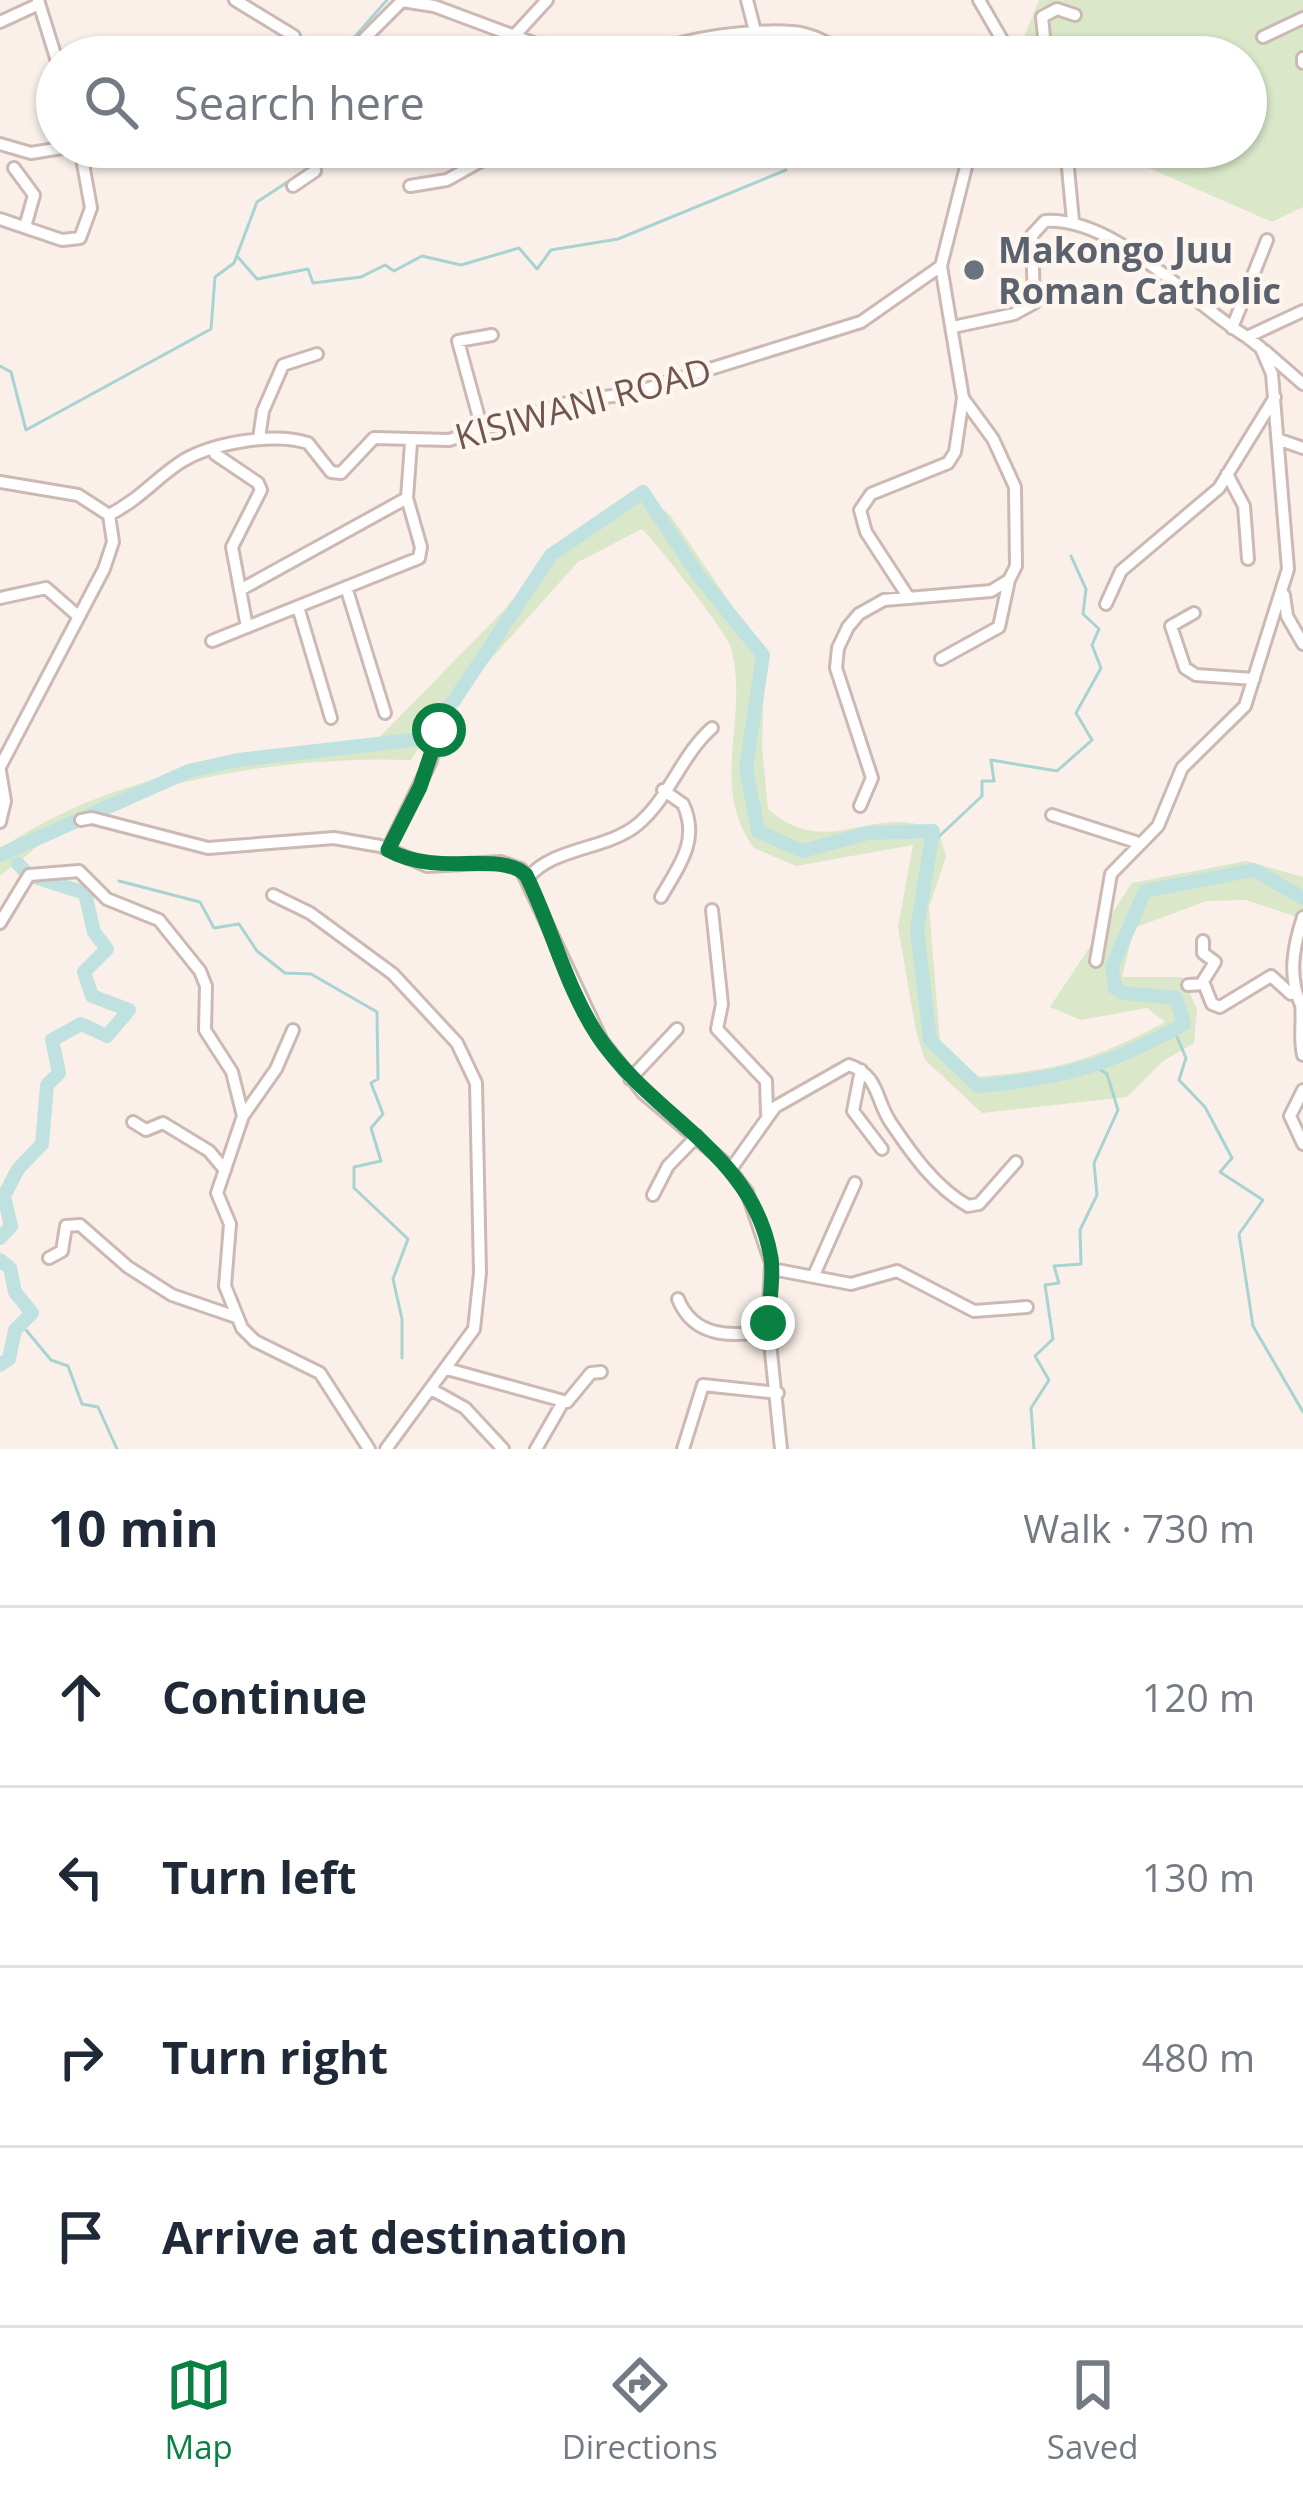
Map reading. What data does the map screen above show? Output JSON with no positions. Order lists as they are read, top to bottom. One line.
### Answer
{"streets":{"street":["KISIWANI ROAD"]},"places":["Makongo Juu Roman Catholic"],"page":{"search":"Search here","heading":["10 min","Walk · 730 m"],"list":[["Continue","120 m"],["Turn left","130 m"],["Turn right","480 m"],"Arrive at destination"],"nav":["Map","Directions","Saved"]}}
